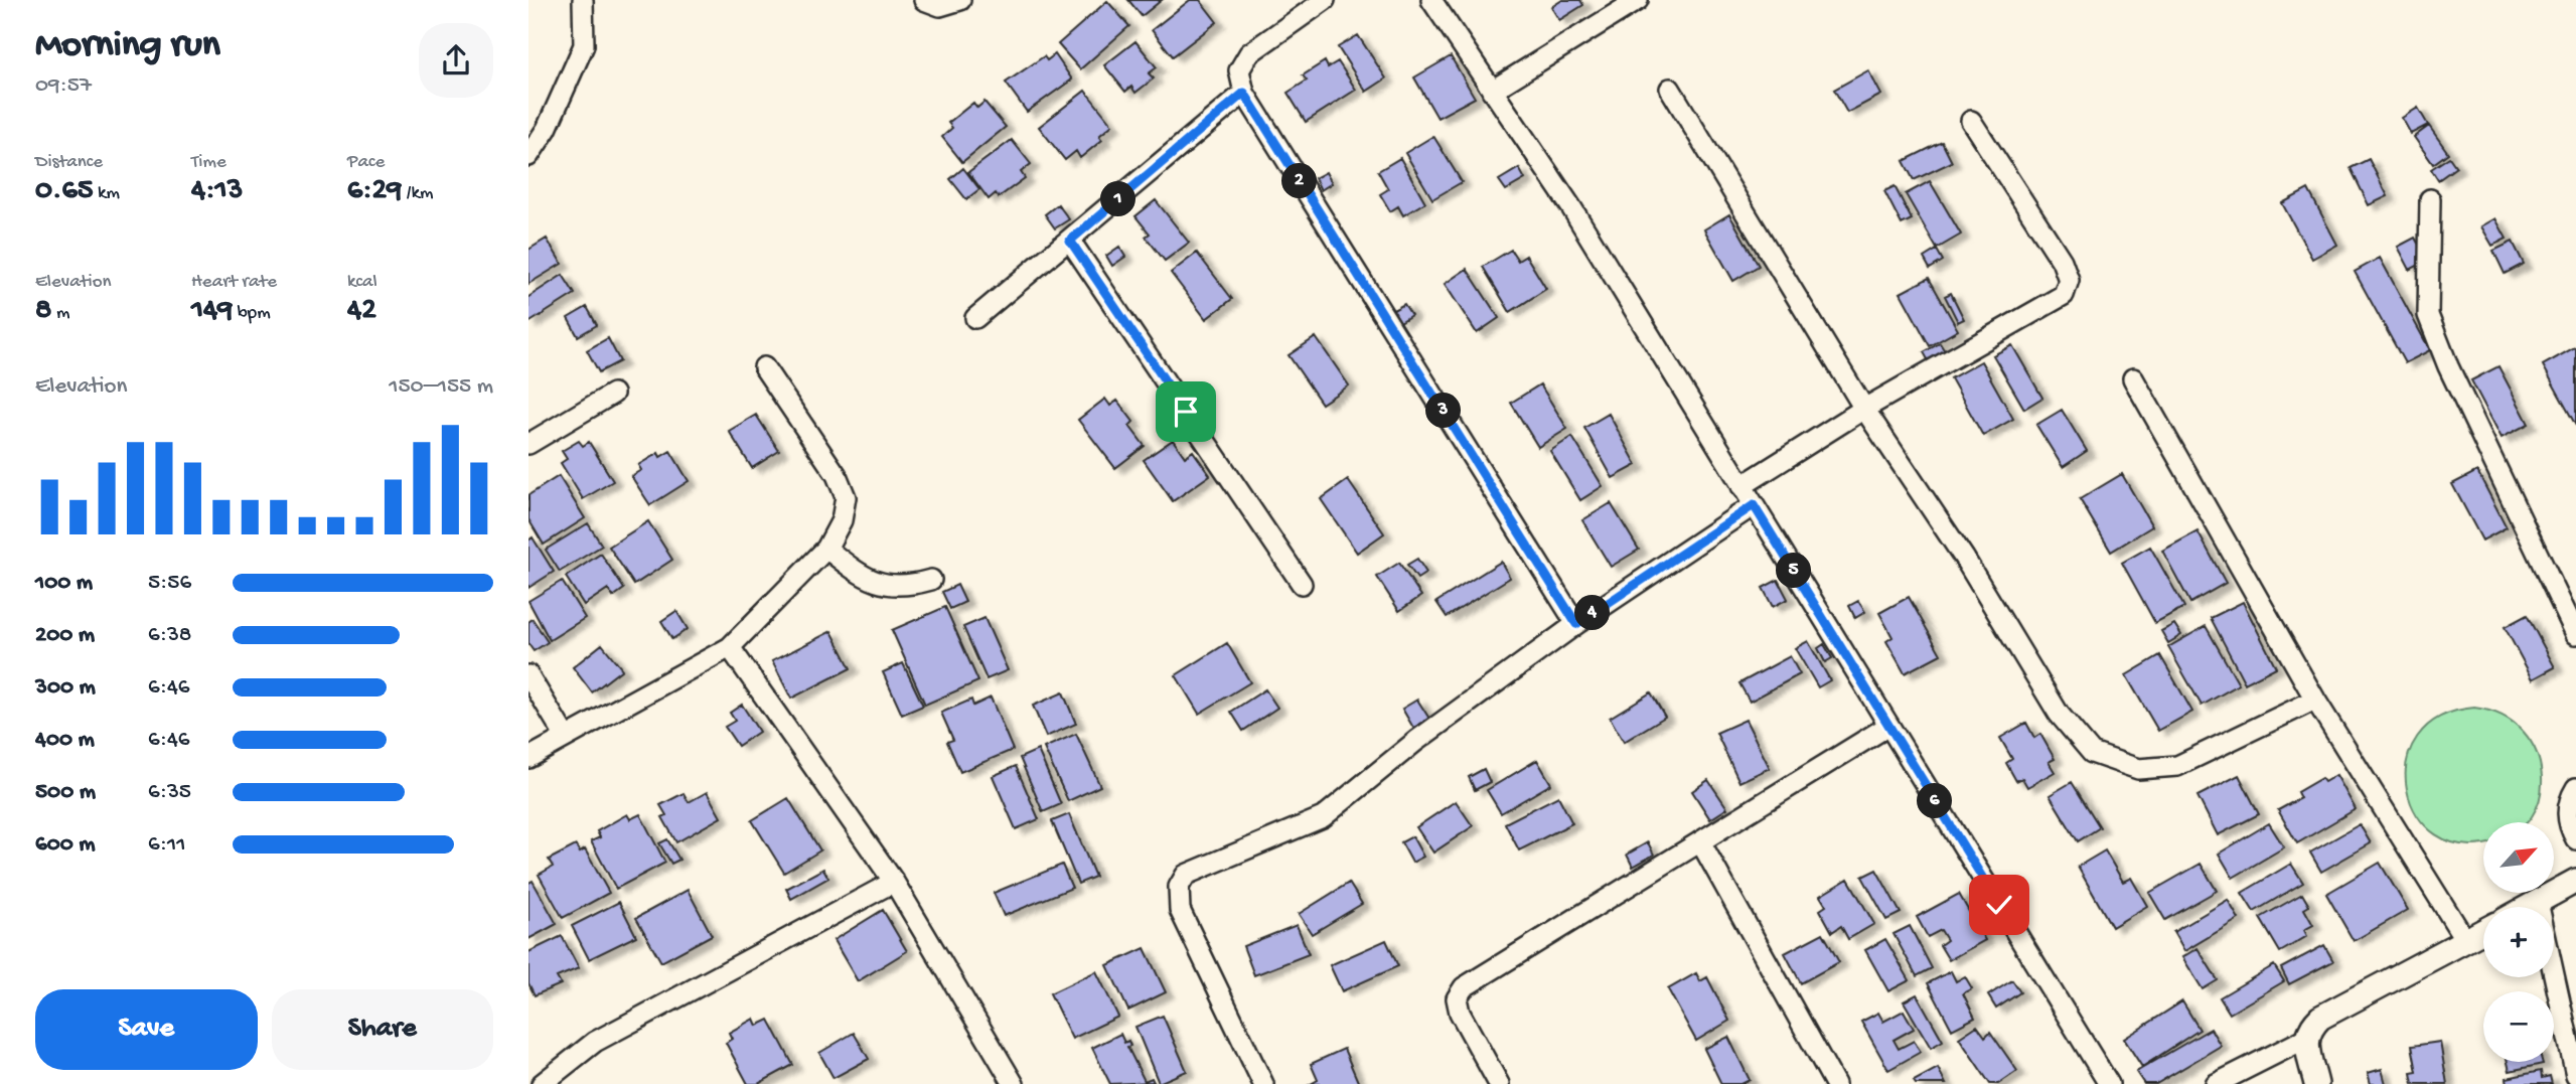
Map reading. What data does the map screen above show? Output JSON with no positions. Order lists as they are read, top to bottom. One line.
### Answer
{"north":"top right","page":{"heading":["Morning run","09:57"],"stats":[["Distance","0.65 km"],["Time","4:13"],["Pace","6:29 /km"],["Elevation","8 m"],["Heart rate","149 bpm"],["kcal","42"]],"pins":["2","1","3","5","4","6"],"chart":["Elevation","150–155 m"],"list":[{"name":"100 m","note":"5:56"},{"name":"200 m","note":"6:38"},{"name":"300 m","note":"6:46"},{"name":"400 m","note":"6:46"},{"name":"500 m","note":"6:35"},{"name":"600 m","note":"6:11"}],"map_buttons":["+","−"],"buttons":["Save","Share"]}}
